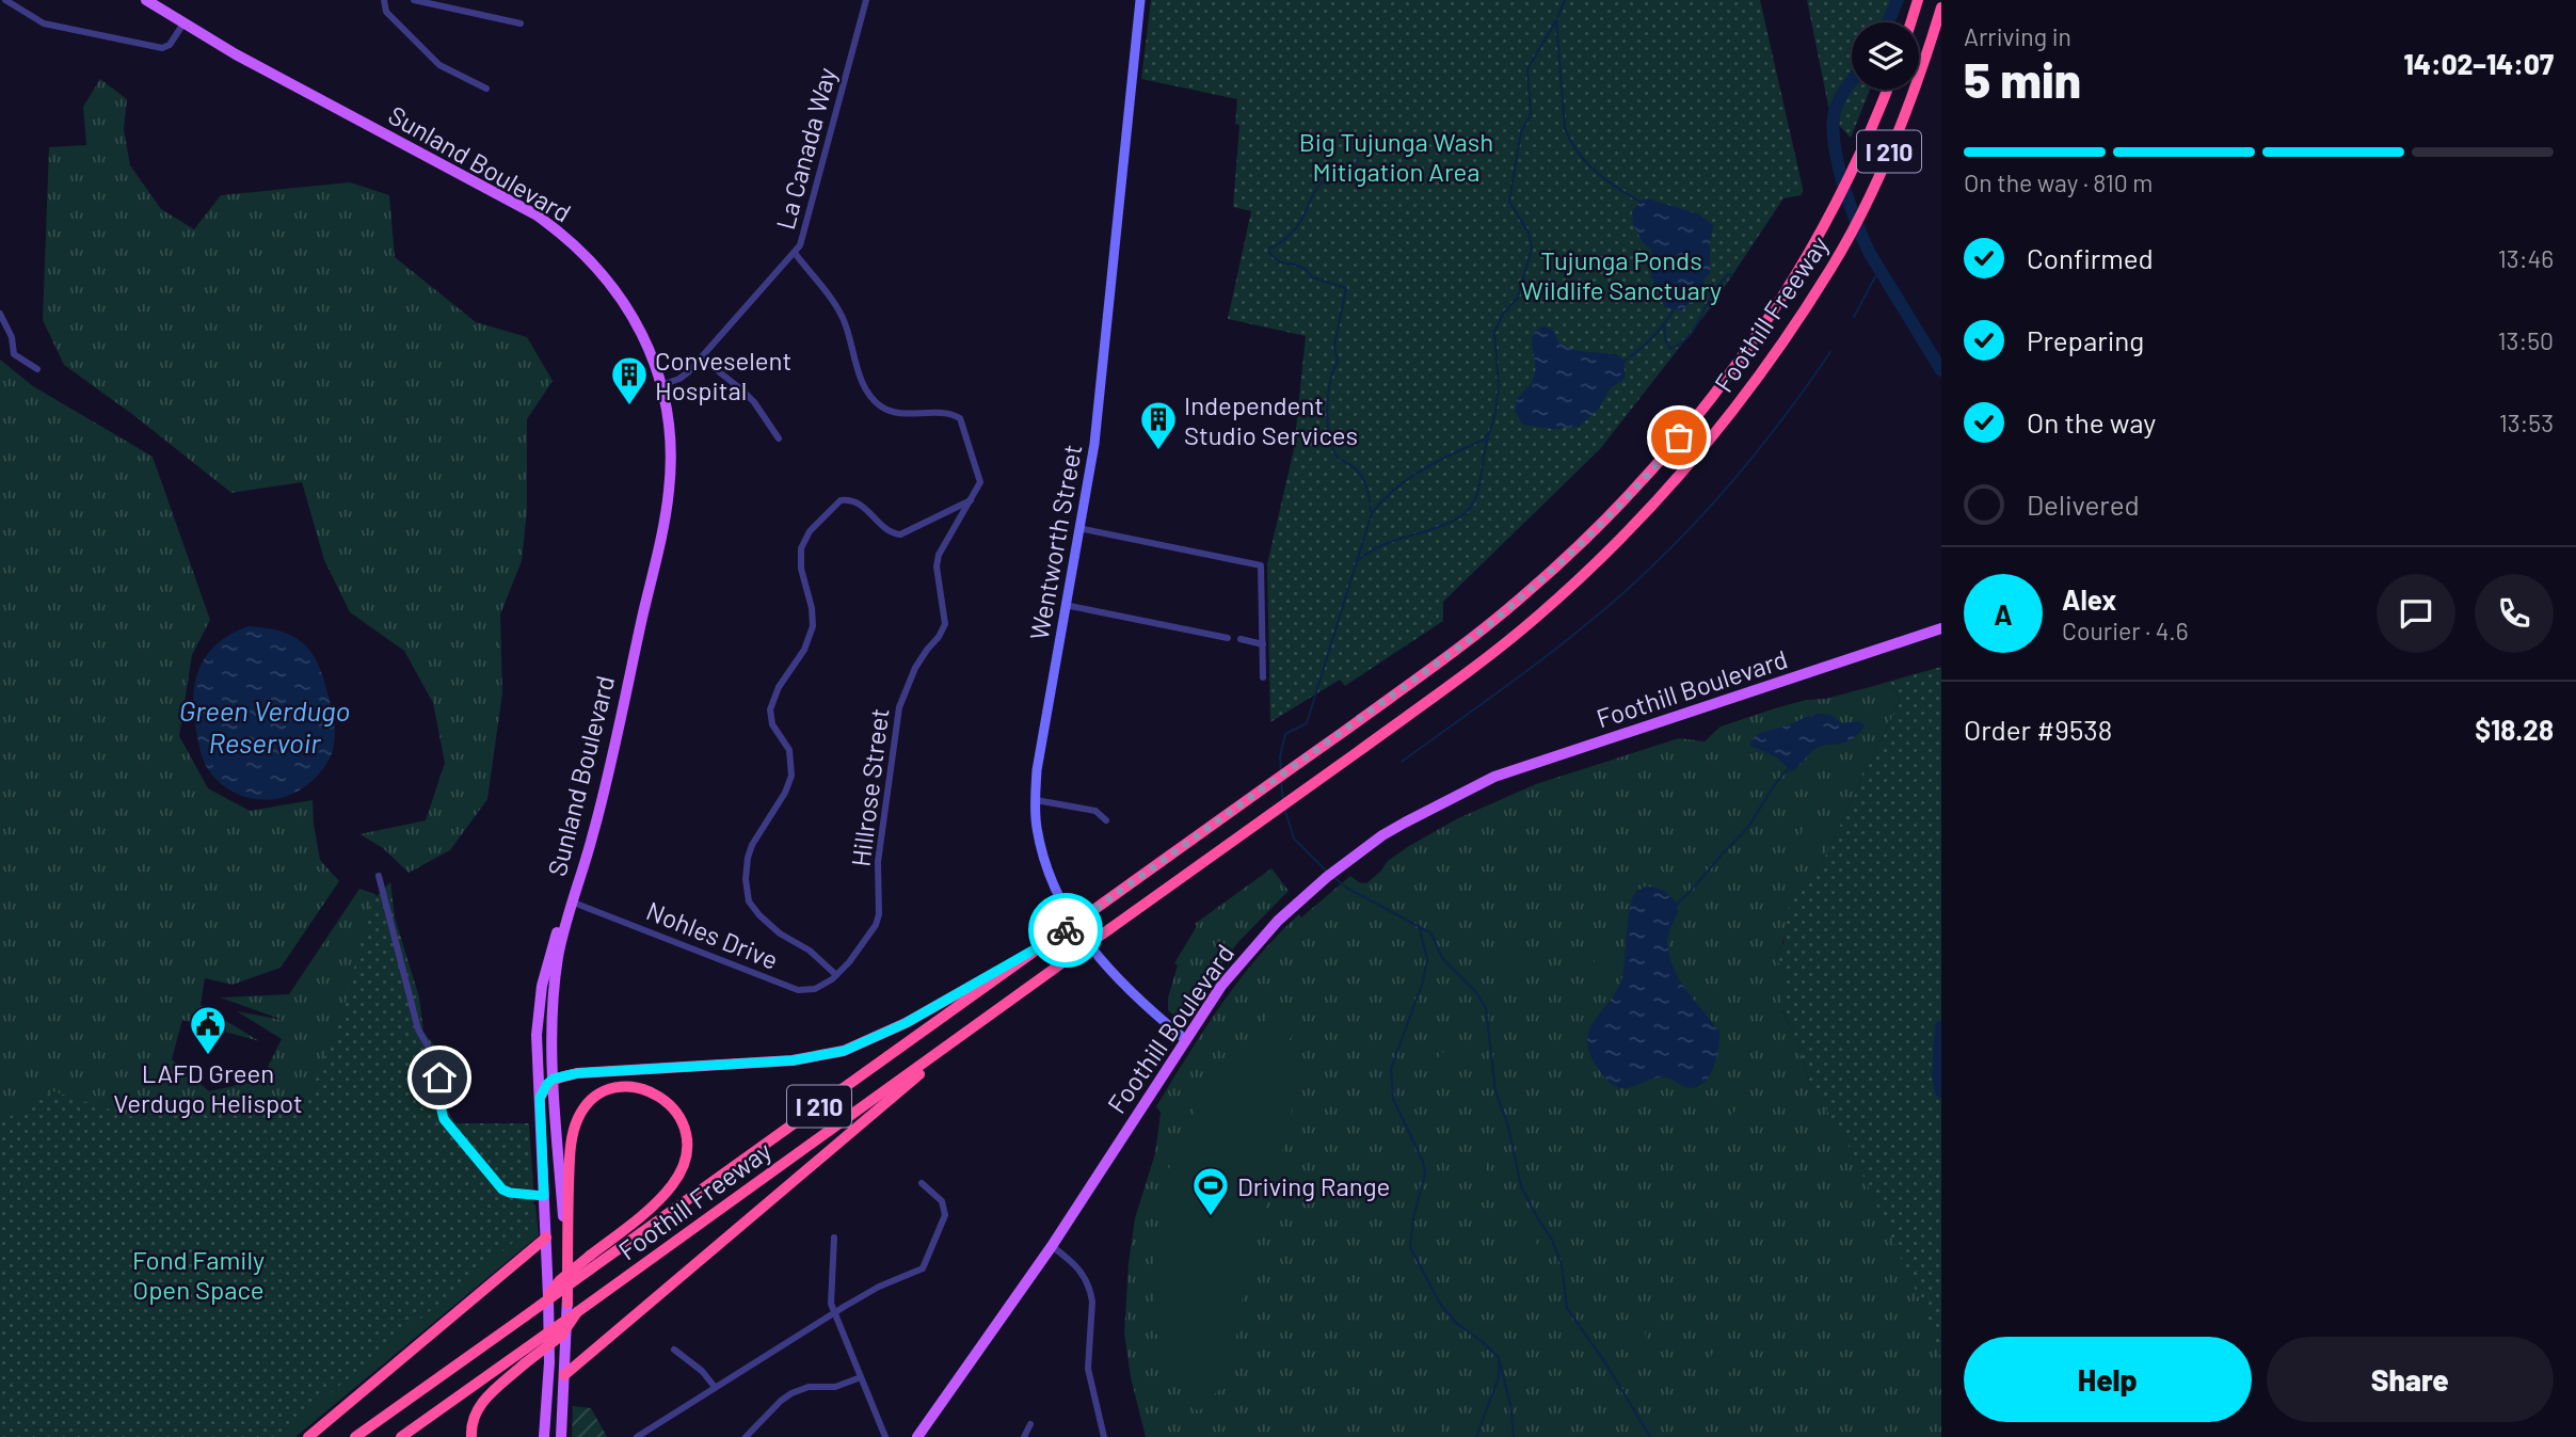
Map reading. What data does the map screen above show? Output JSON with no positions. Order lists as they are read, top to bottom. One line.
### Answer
{"streets":{"highway":["I 210","Foothill Freeway"],"main road":["Sunland Boulevard","Wentworth Street","Foothill Boulevard"],"street":["La Canada Way","Hillrose Street","Nohles Drive"]},"crossings":[["La Canada Way","Sunland Boulevard"],["La Canada Way","Hillrose Street"],["Sunland Boulevard","Foothill Freeway"],["Sunland Boulevard","Nohles Drive"],["Wentworth Street","Foothill Boulevard"],["Hillrose Street","Nohles Drive"]],"water":["Green Verdugo Reservoir"],"parks":["Big Tujunga Wash Mitigation Area","Tujunga Ponds Wildlife Sanctuary","Fond Family Open Space"],"places":{"building":["Conveselent Hospital","Independent Studio Services"],"public building":["LAFD Green Verdugo Helispot"],"sports":["Driving Range"]},"page":{"heading":["5 min","Arriving in","14:02–14:07"],"panel":["Alex","Courier · 4.6","Order #9538","$18.28"],"bar":"On the way · 810 m","list":[["Confirmed","13:46"],["Preparing","13:50"],["On the way","13:53"],"Delivered"],"round":"A","buttons":["Help","Share"]}}
